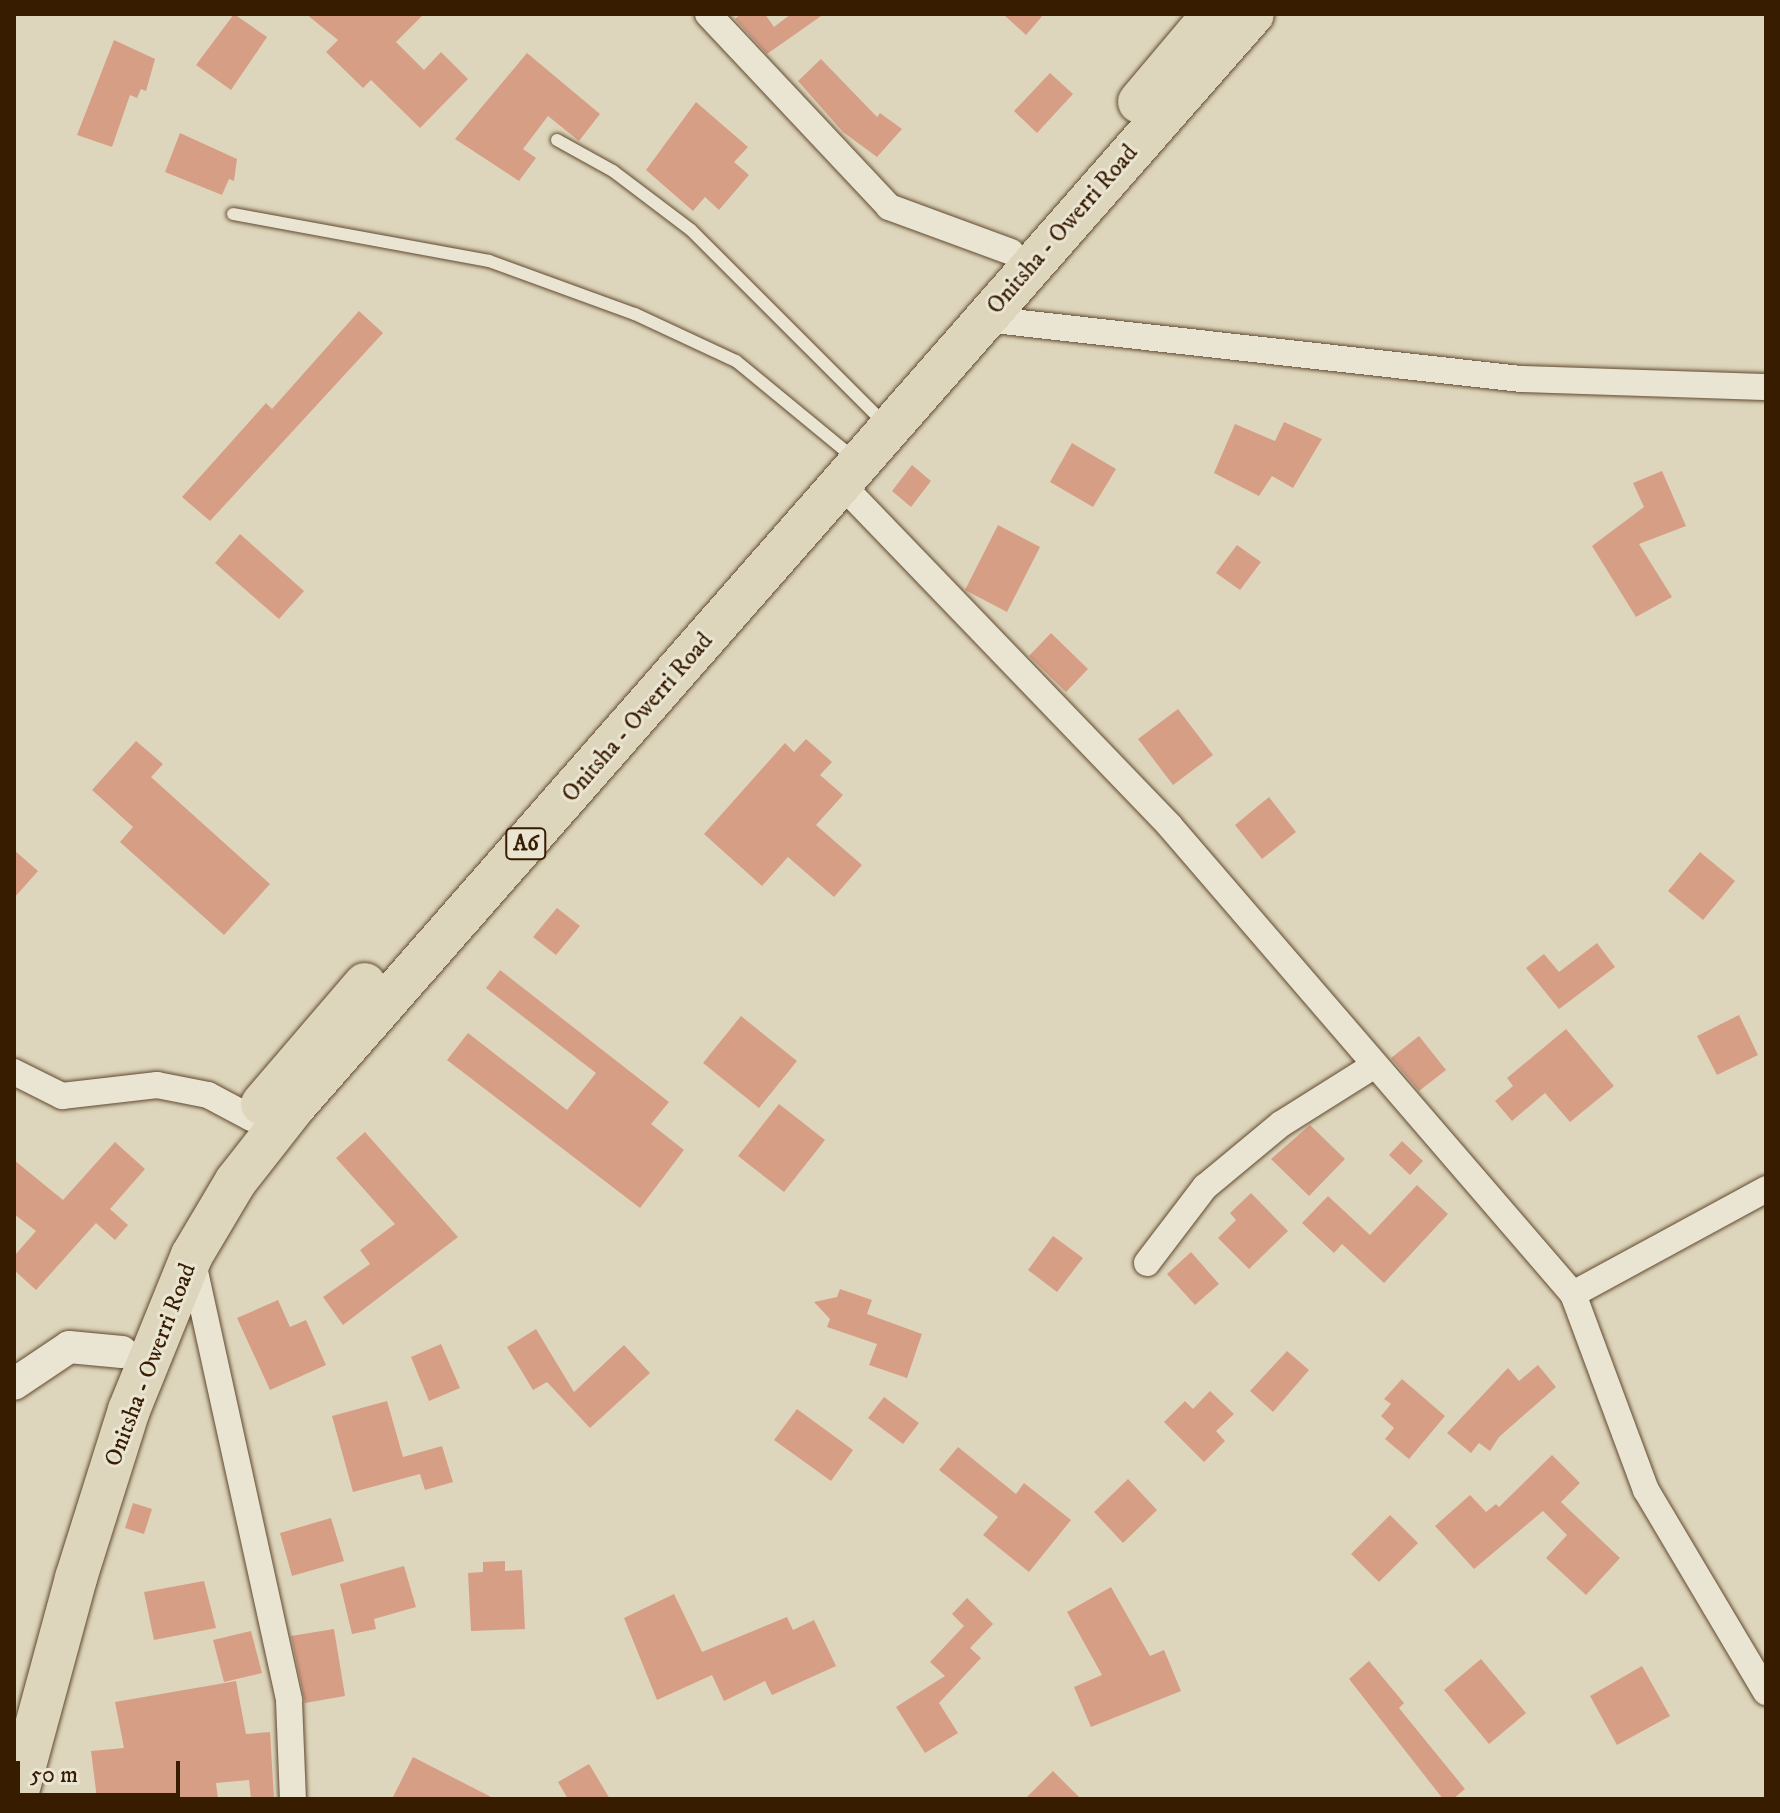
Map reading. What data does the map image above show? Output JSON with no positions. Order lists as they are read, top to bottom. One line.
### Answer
{"streets":{"highway":["Onitsha - Owerri Road","A6"]},"scale_bar":"50 m"}
